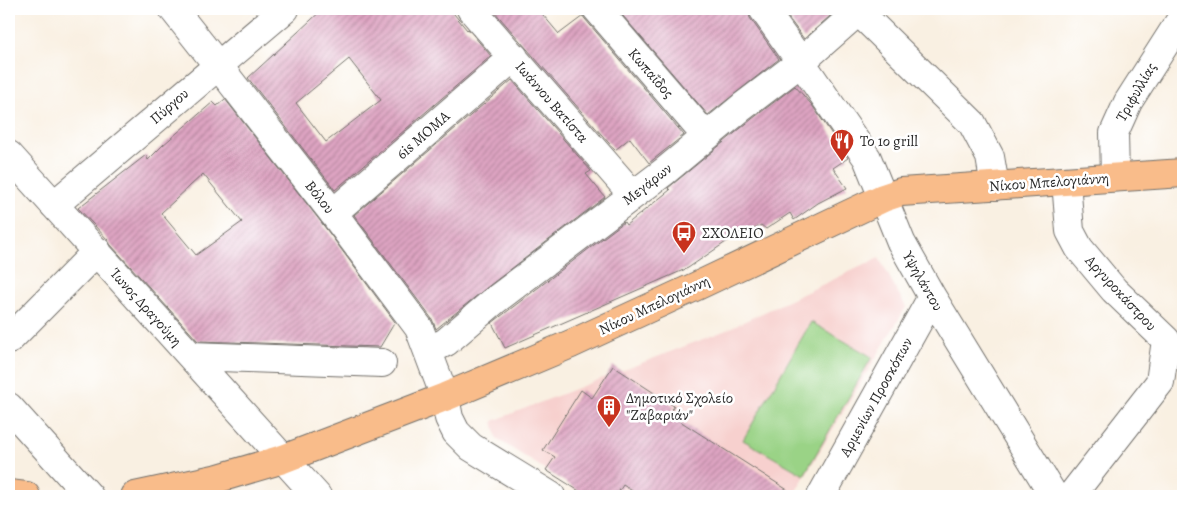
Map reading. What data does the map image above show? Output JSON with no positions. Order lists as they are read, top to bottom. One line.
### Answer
{"streets":{"main road":["Νίκου Μπελογιάννη"],"street":["Κωπαΐδος","Τριφυλλίας","Ιωάννου Βατίστα","Πύργου","6is MOMA","Μεγάρων","Βόλου","Υψηλάντου","Αργυροκάστρου","Ίωνος Δραγούμη","Αρμενίων Προσκόπων"]},"crossings":[["Κωπαΐδος","Μεγάρων"],["Τριφυλλίας","Νίκου Μπελογιάννη"],["Ιωάννου Βατίστα","6is MOMA"],["Ιωάννου Βατίστα","Μεγάρων"],["Πύργου","Βόλου"],["Πύργου","Ίωνος Δραγούμη"],["6is MOMA","Βόλου"],["Νίκου Μπελογιάννη","Βόλου"],["Νίκου Μπελογιάννη","Υψηλάντου"],["Νίκου Μπελογιάννη","Αργυροκάστρου"],["Νίκου Μπελογιάννη","Ίωνος Δραγούμη"],["Μεγάρων","Βόλου"],["Μεγάρων","Υψηλάντου"],["Υψηλάντου","Αρμενίων Προσκόπων"]],"places":{"restaurant":["Το 1ο grill"],"bus stop":["ΣΧΟΛΕΙΟ"],"building":["Δημοτικό Σχολείο \"Ζαβαριάν\""]}}
